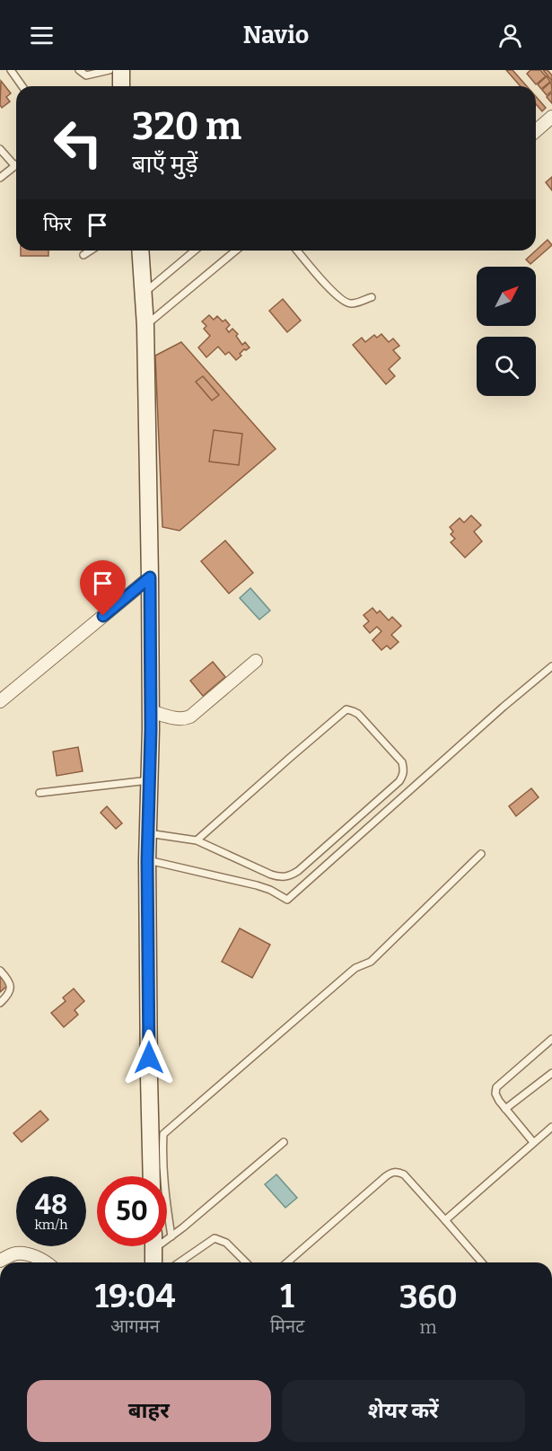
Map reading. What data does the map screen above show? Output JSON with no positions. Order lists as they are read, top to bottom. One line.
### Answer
{"north":"top right","page":{"header":"Navio","turn":["320 m","बाएँ मुड़ें"],"then":"फिर","speed":"48 km/h","limit":"50","eta":["19:04","आगमन","1","मिनट","360","m"],"buttons":["बाहर","शेयर करें"]}}
